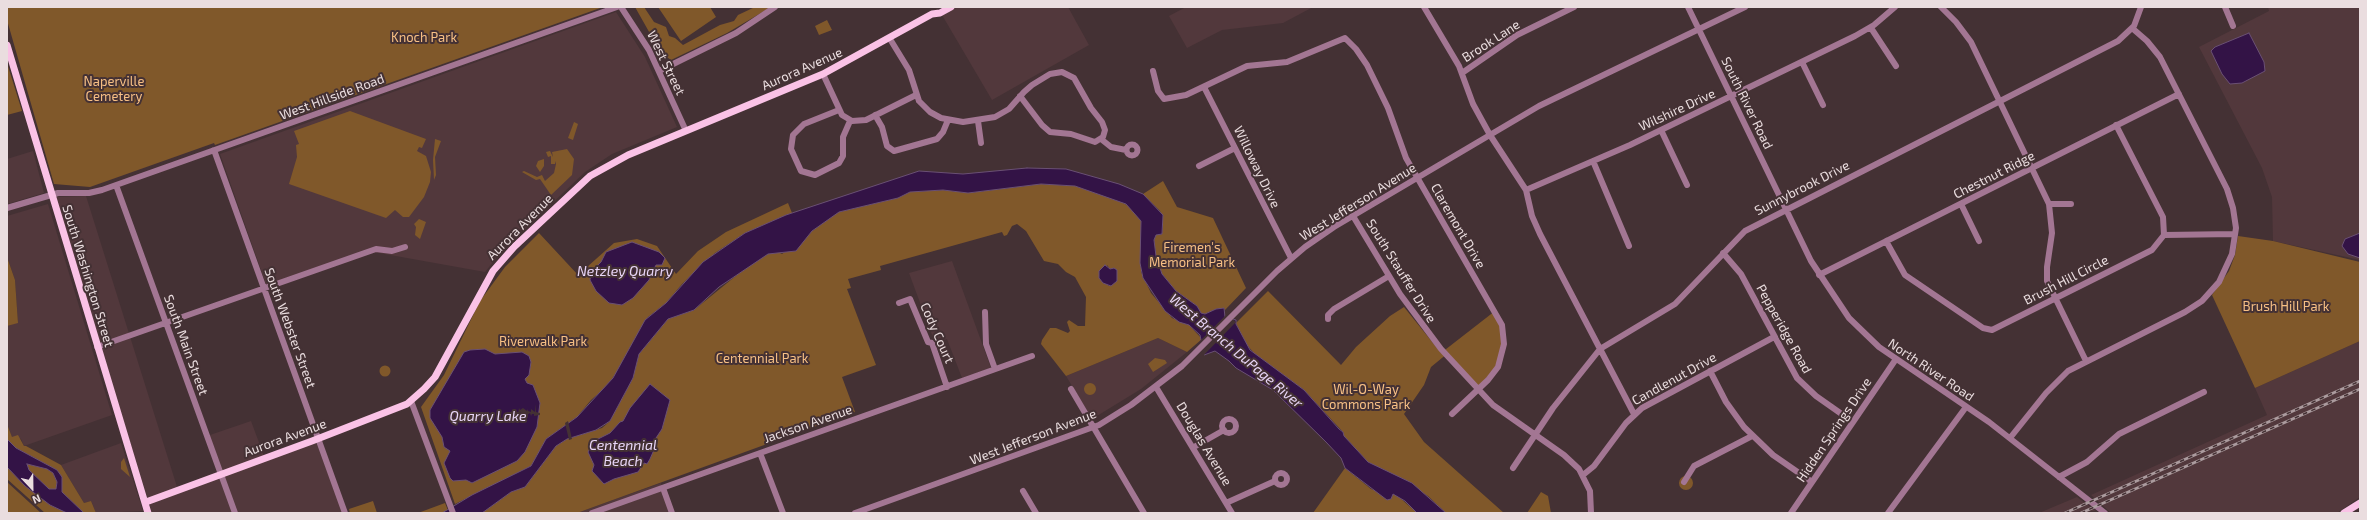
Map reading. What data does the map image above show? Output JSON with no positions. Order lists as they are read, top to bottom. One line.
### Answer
{"streets":{"main road":["Aurora Avenue","South Washington Street"],"street":["Brook Lane","West Street","West Hillside Road","South River Road","Wilshire Drive","Willoway Drive","Chestnut Ridge","Sunnybrook Drive","West Jefferson Avenue","Claremont Drive","South Stauffer Drive","Brush Hill Circle","South Webster Street","Pepperidge Road","Cody Court","South Main Street","North River Road","Candlenut Drive","Jackson Avenue","Hidden Springs Drive","Douglas Avenue"]},"crossings":[["West Street","Aurora Avenue"],["Aurora Avenue","South Washington Street"],["Aurora Avenue","South Webster Street"],["Aurora Avenue","South Main Street"],["West Hillside Road","South Washington Street"],["West Hillside Road","South Webster Street"],["West Hillside Road","South Main Street"],["South River Road","Wilshire Drive"],["South River Road","Sunnybrook Drive"],["South River Road","West Jefferson Avenue"],["South River Road","North River Road"],["Willoway Drive","West Jefferson Avenue"],["Willoway Drive","Claremont Drive"],["Chestnut Ridge","Brush Hill Circle"],["Chestnut Ridge","North River Road"],["Sunnybrook Drive","South Stauffer Drive"],["Sunnybrook Drive","Pepperidge Road"],["Sunnybrook Drive","North River Road"],["West Jefferson Avenue","Claremont Drive"],["West Jefferson Avenue","South Stauffer Drive"],["West Jefferson Avenue","Douglas Avenue"],["Claremont Drive","South Stauffer Drive"],["South Stauffer Drive","Candlenut Drive"],["Pepperidge Road","Candlenut Drive"],["Pepperidge Road","Hidden Springs Drive"],["Cody Court","Jackson Avenue"],["North River Road","Hidden Springs Drive"]],"water":["Netzley Quarry","West Branch DuPage River","Quarry Lake","Centennial Beach"],"parks":["Knoch Park","Naperville Cemetery","Firemen's Memorial Park","Brush Hill Park","Riverwalk Park","Centennial Park","Wil-O-Way Commons Park"],"north":"bottom"}
